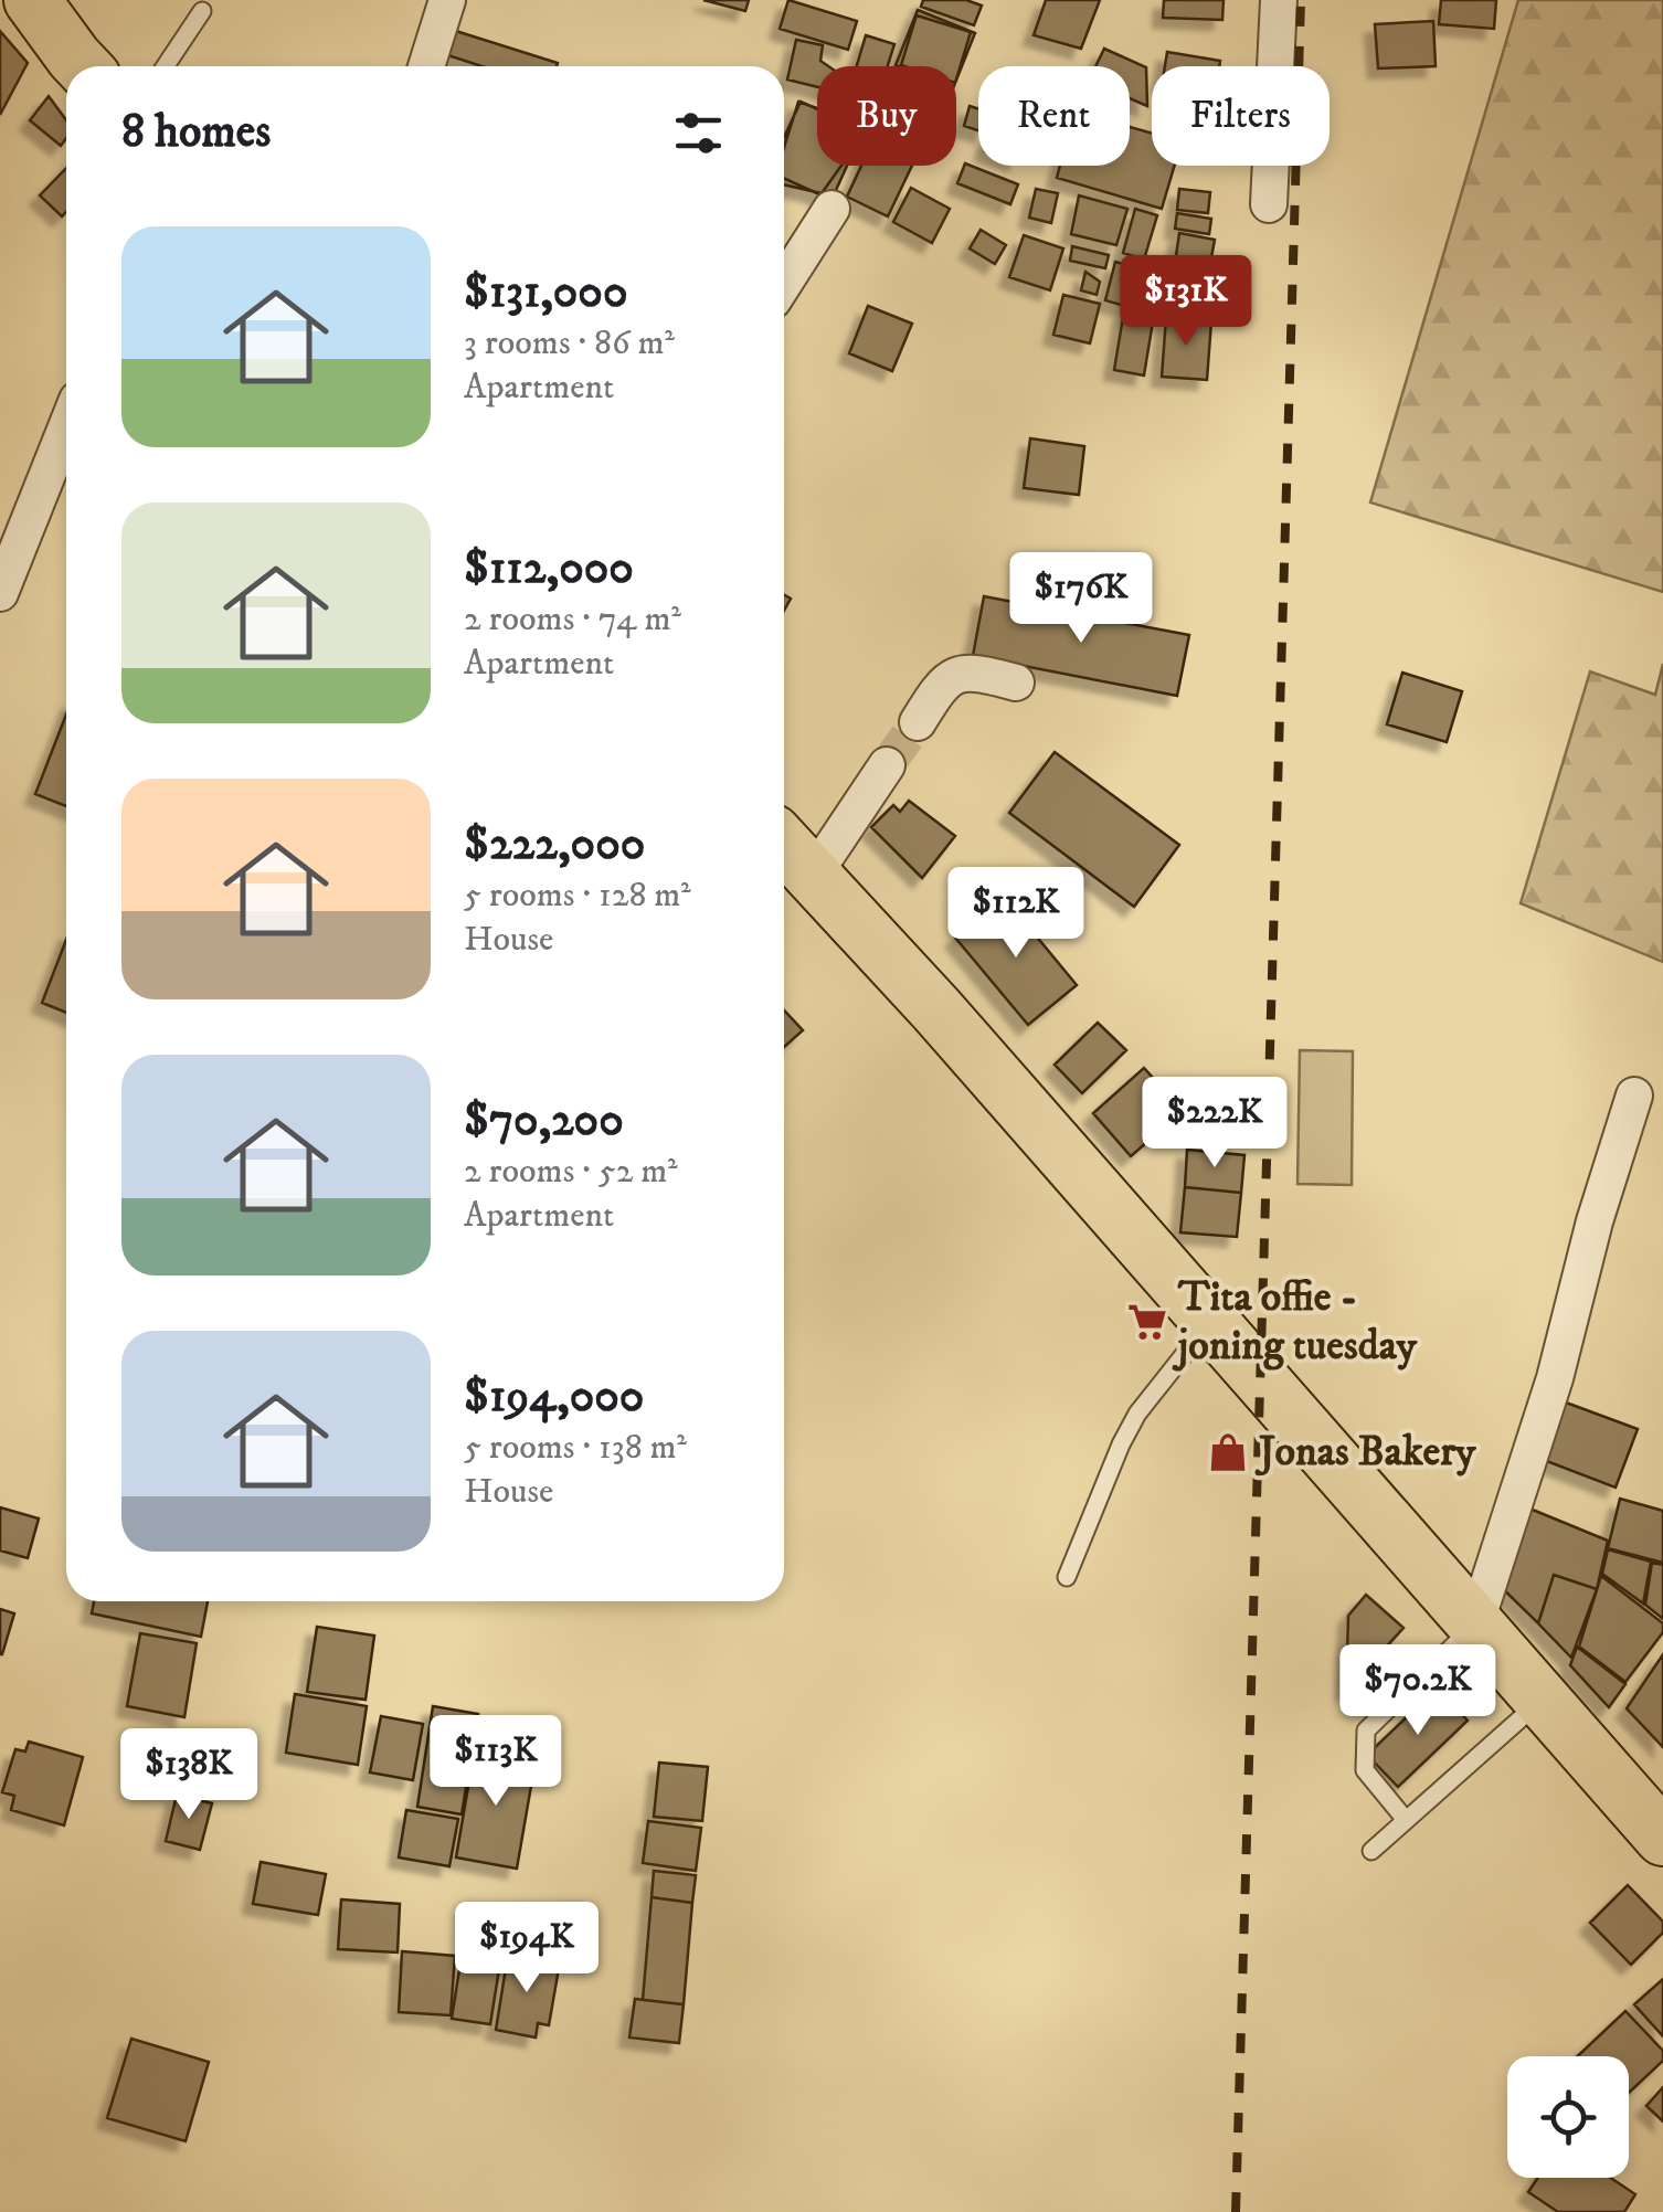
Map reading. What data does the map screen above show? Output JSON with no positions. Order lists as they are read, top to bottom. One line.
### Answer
{"places":{"supermarket":["Tita offie - joning tuesday"],"shop":["Jonas Bakery"]},"page":{"chip":["Buy","Rent","Filters"],"heading":"8 homes","list":[{"name":"$131,000","note":"3 rooms · 86 m² · Apartment"},{"name":"$112,000","note":"2 rooms · 74 m² · Apartment"},{"name":"$222,000","note":"5 rooms · 128 m² · House"},{"name":"$70,200","note":"2 rooms · 52 m² · Apartment"},{"name":"$194,000","note":"5 rooms · 138 m² · House"}],"price":["$131K","$176K","$112K","$222K","$70.2K","$113K","$138K","$194K"]}}
